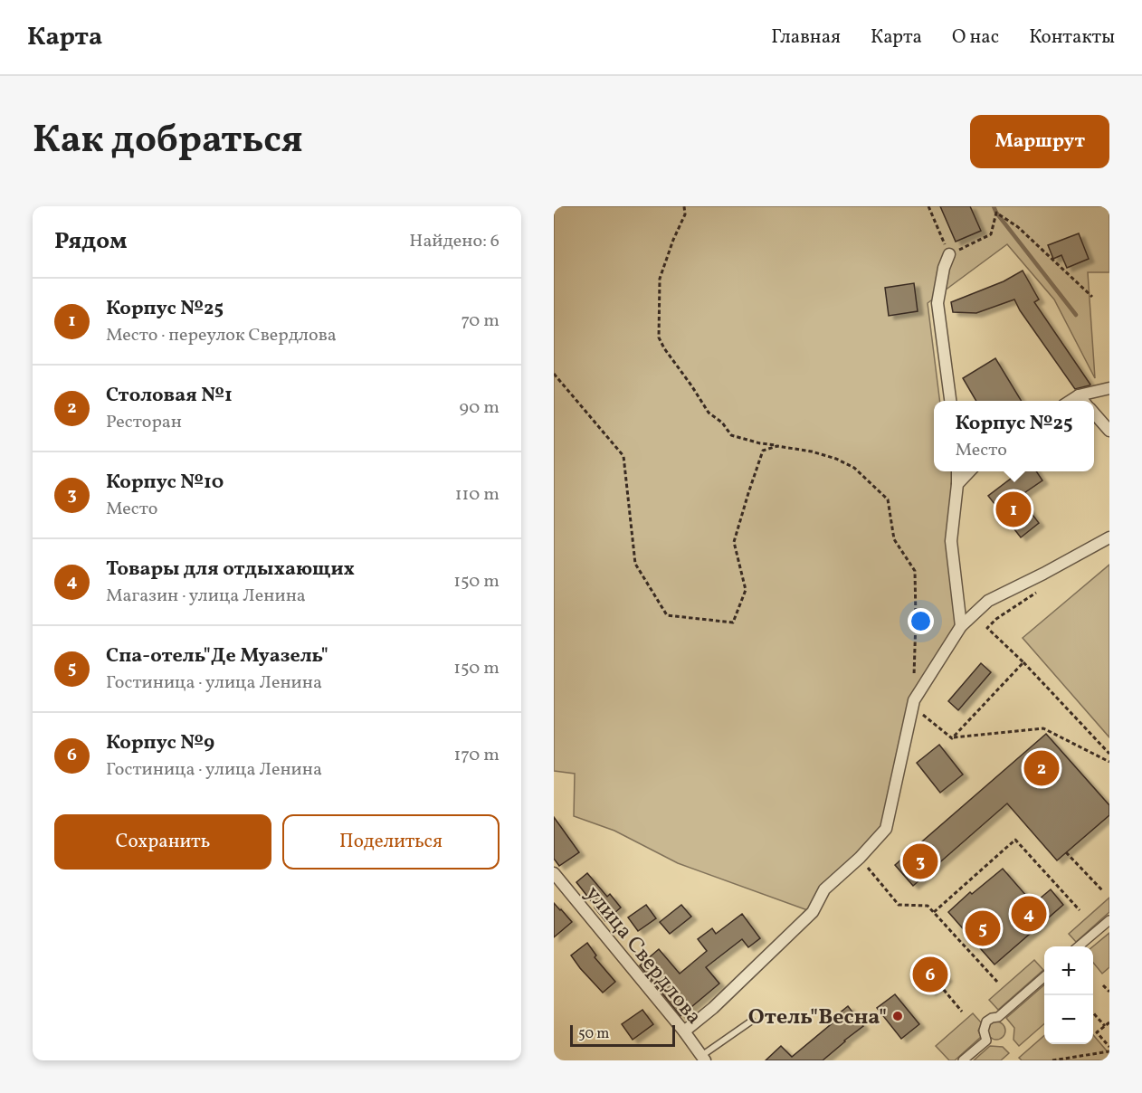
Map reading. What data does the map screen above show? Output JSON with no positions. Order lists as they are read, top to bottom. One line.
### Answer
{"streets":{"street":["улица Свердлова"]},"places":["Отель\"Весна\""],"scale_bar":"50 m","page":{"header":"Карта","nav":["Главная","Карта","О нас","Контакты"],"title":"Как добраться","buttons":["Маршрут",["Сохранить","Поделиться"]],"heading":["Рядом","Найдено: 6"],"list":[{"mark":"1","name":"Корпус №25","note":"Место · переулок Свердлова","value":"70 m"},{"mark":"2","name":"Столовая №1","note":"Ресторан","value":"90 m"},{"mark":"3","name":"Корпус №10","note":"Место","value":"110 m"},{"mark":"4","name":"Товары для отдыхающих","note":"Магазин · улица Ленина","value":"150 m"},{"mark":"5","name":"Спа-отель\"Де Муазель\"","note":"Гостиница · улица Ленина","value":"150 m"},{"mark":"6","name":"Корпус №9","note":"Гостиница · улица Ленина","value":"170 m"}],"popup":["Корпус №25","Место"],"pins":["1","2","3","4","5","6"],"map_buttons":["+","−"],"scale":"50 m"}}
